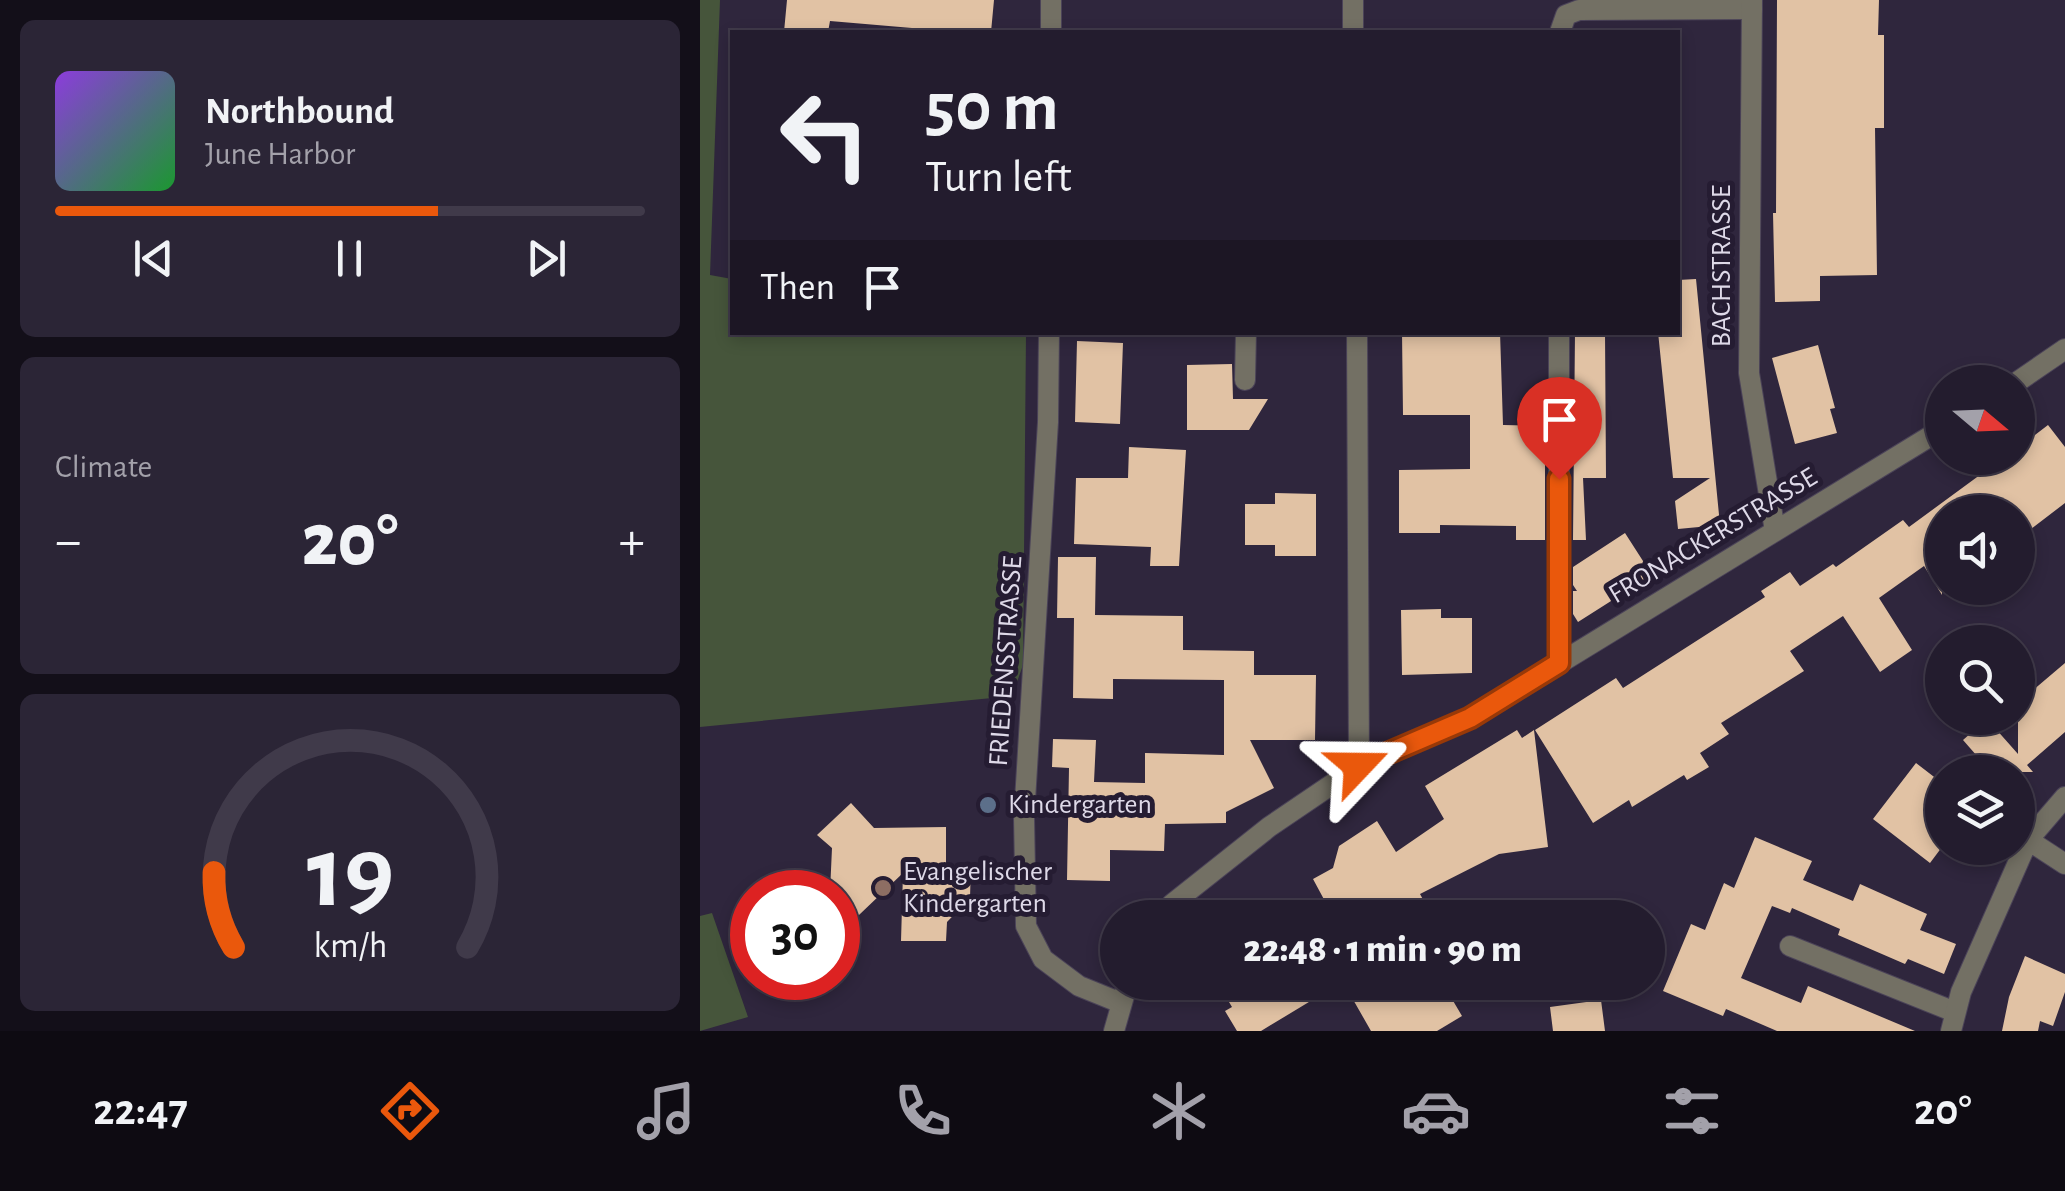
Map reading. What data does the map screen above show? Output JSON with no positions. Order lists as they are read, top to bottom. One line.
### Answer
{"streets":{"street":["BACHSTRASSE","FRONACKERSTRASSE","FRIEDENSSTRASSE"]},"crossings":[["BACHSTRASSE","FRONACKERSTRASSE"]],"places":["Kindergarten","Evangelischer Kindergarten"],"north":"right","page":{"turn":["50 m","Turn left"],"song":["Northbound","June Harbor"],"then":"Then","tile":"Climate","heat":["−","20°","+"],"limit":"30","trip":"22:48 · 1 min · 90 m","tabs":["22:47","20°"],"gauge":["19","km/h"]}}
